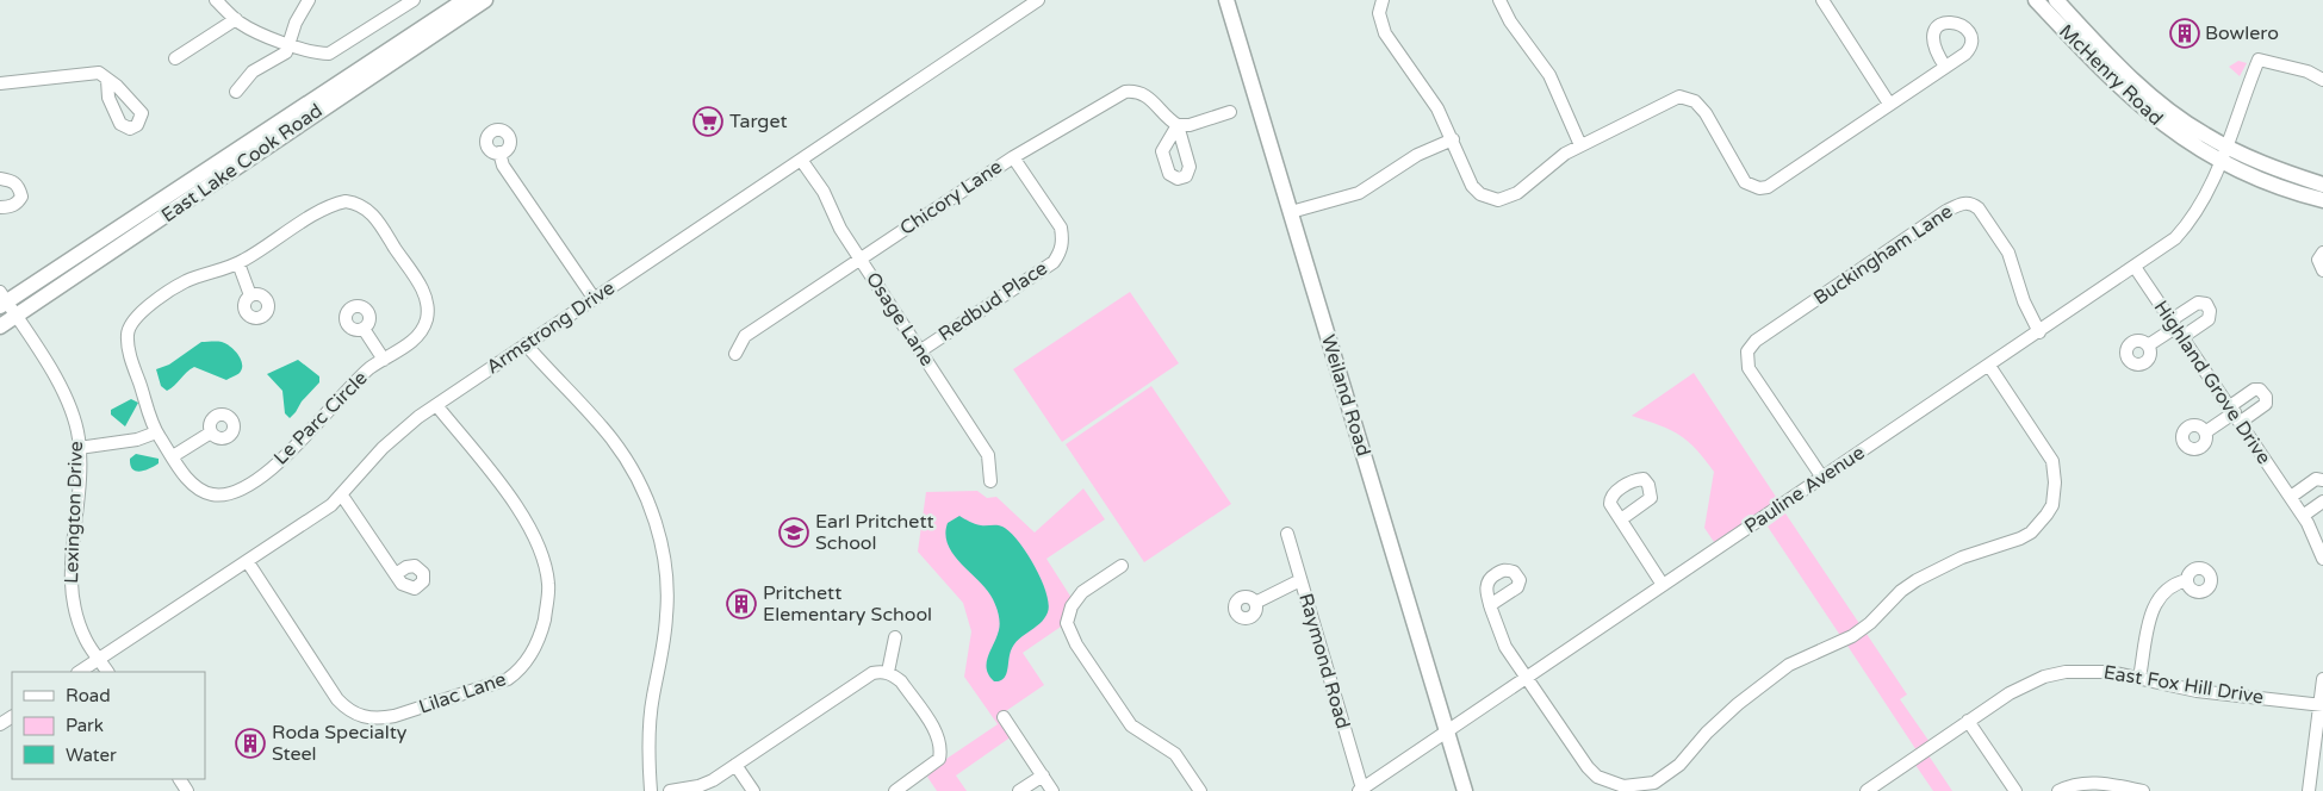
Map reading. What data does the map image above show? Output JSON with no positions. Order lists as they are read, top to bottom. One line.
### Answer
{"streets":{"main road":["McHenry Road","East Lake Cook Road","Weiland Road"],"street":["Chicory Lane","Buckingham Lane","Redbud Place","Osage Lane","Armstrong Drive","Highland Grove Drive","Le Parc Circle","Pauline Avenue","Lexington Drive","Raymond Road","East Fox Hill Drive","Lilac Lane"]},"crossings":[["McHenry Road","Pauline Avenue"],["East Lake Cook Road","Lexington Drive"],["Chicory Lane","Redbud Place"],["Chicory Lane","Osage Lane"],["Buckingham Lane","Pauline Avenue"],["Redbud Place","Osage Lane"],["Osage Lane","Armstrong Drive"],["Armstrong Drive","Lexington Drive"],["Armstrong Drive","Lilac Lane"],["Highland Grove Drive","Pauline Avenue"],["Weiland Road","Pauline Avenue"],["Pauline Avenue","Raymond Road"]],"places":{"building":["Bowlero","Pritchett Elementary School","Roda Specialty Steel"],"supermarket":["Target"],"school or university":["Earl Pritchett School"]},"legend":["Road","Park","Water"]}
